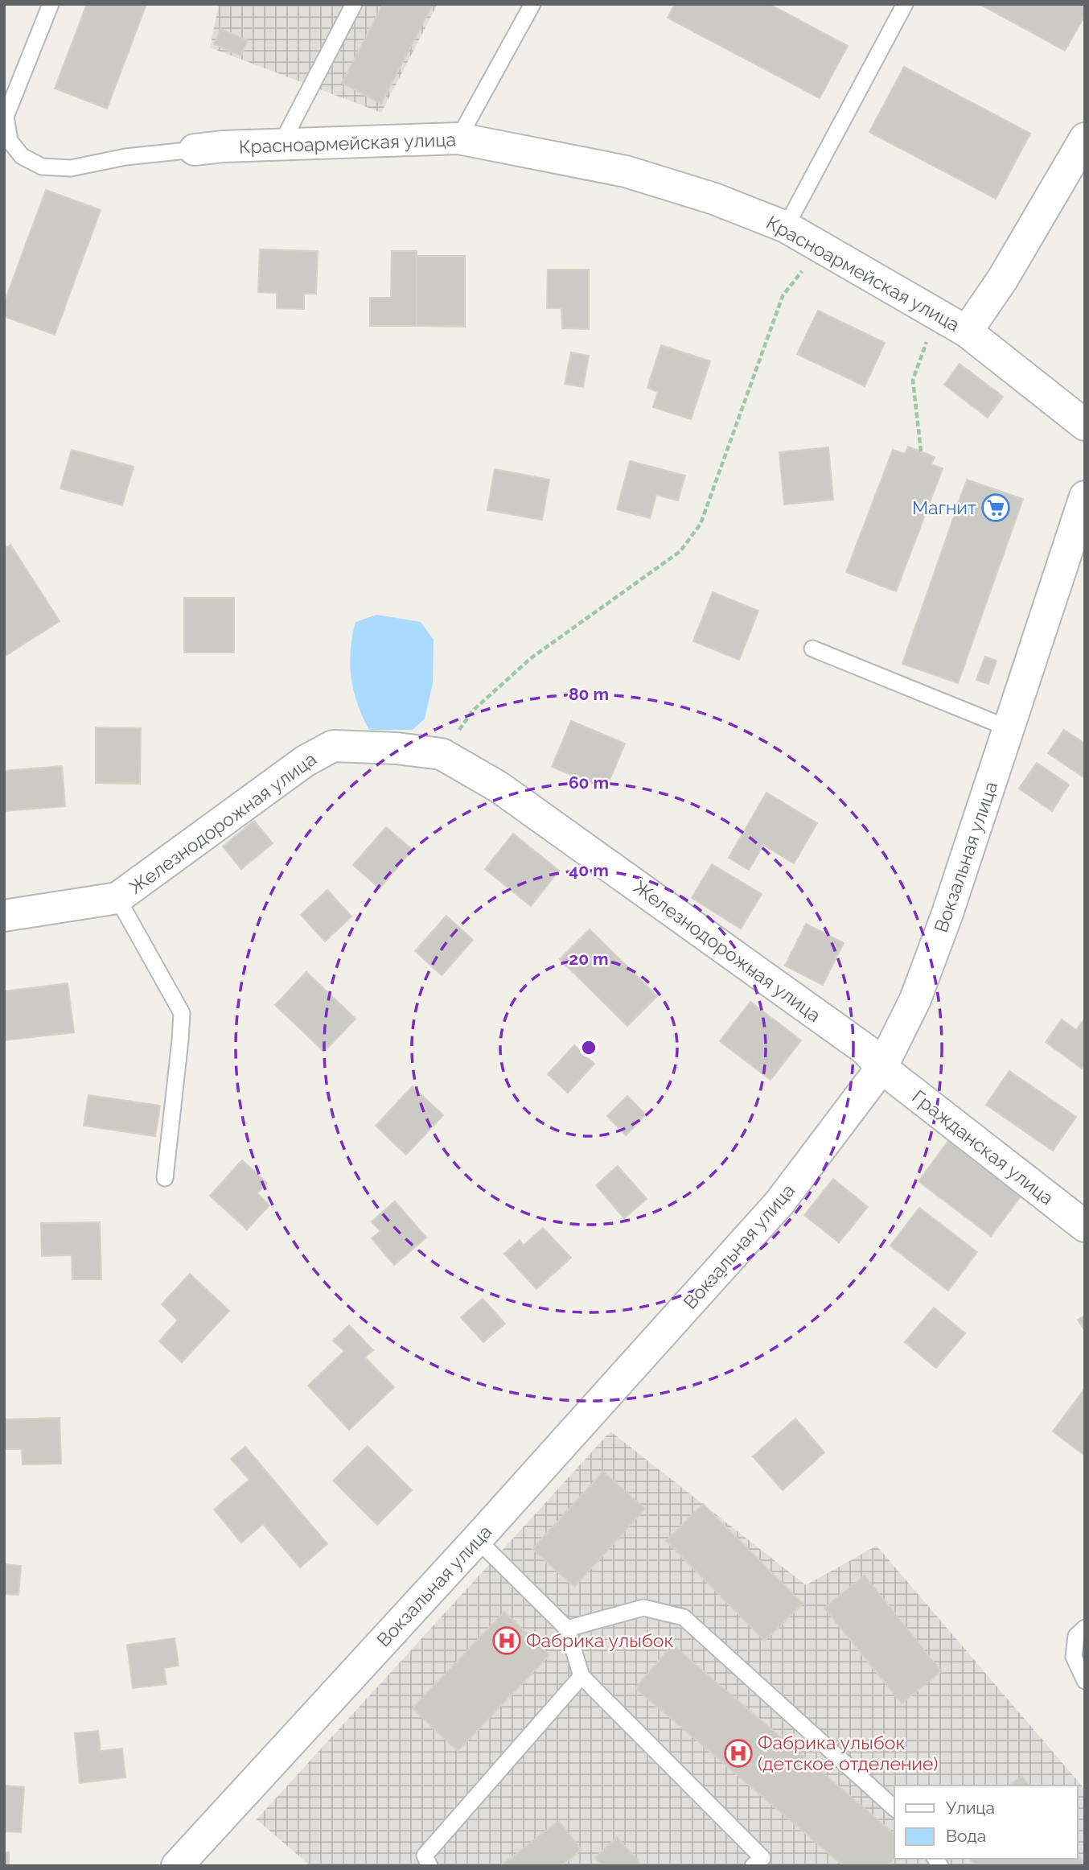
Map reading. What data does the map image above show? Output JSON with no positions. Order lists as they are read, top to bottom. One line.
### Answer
{"streets":{"street":["Красноармейская улица","Железнодорожная улица","Вокзальная улица","Гражданская улица"]},"crossings":[["Железнодорожная улица","Вокзальная улица"],["Железнодорожная улица","Гражданская улица"],["Вокзальная улица","Гражданская улица"]],"places":{"supermarket":["Магнит"],"hospital":["Фабрика улыбок","Фабрика улыбок (детское отделение)"]},"legend":["Улица","Вода"],"rings":["80 m","60 m","40 m","20 m"]}
